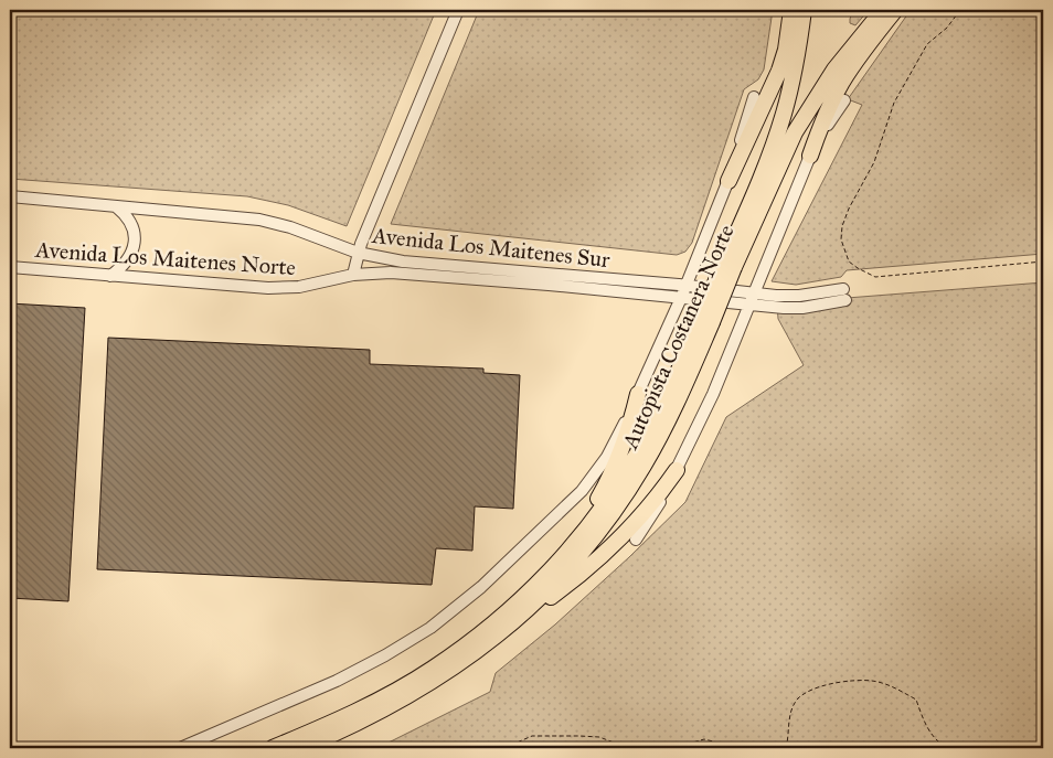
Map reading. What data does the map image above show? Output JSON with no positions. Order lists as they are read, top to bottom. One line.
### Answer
{"streets":{"highway":["Autopista Costanera Norte"],"street":["Avenida Los Maitenes Sur","Avenida Los Maitenes Norte"]},"crossings":[["Avenida Los Maitenes Sur","Avenida Los Maitenes Norte"]]}
